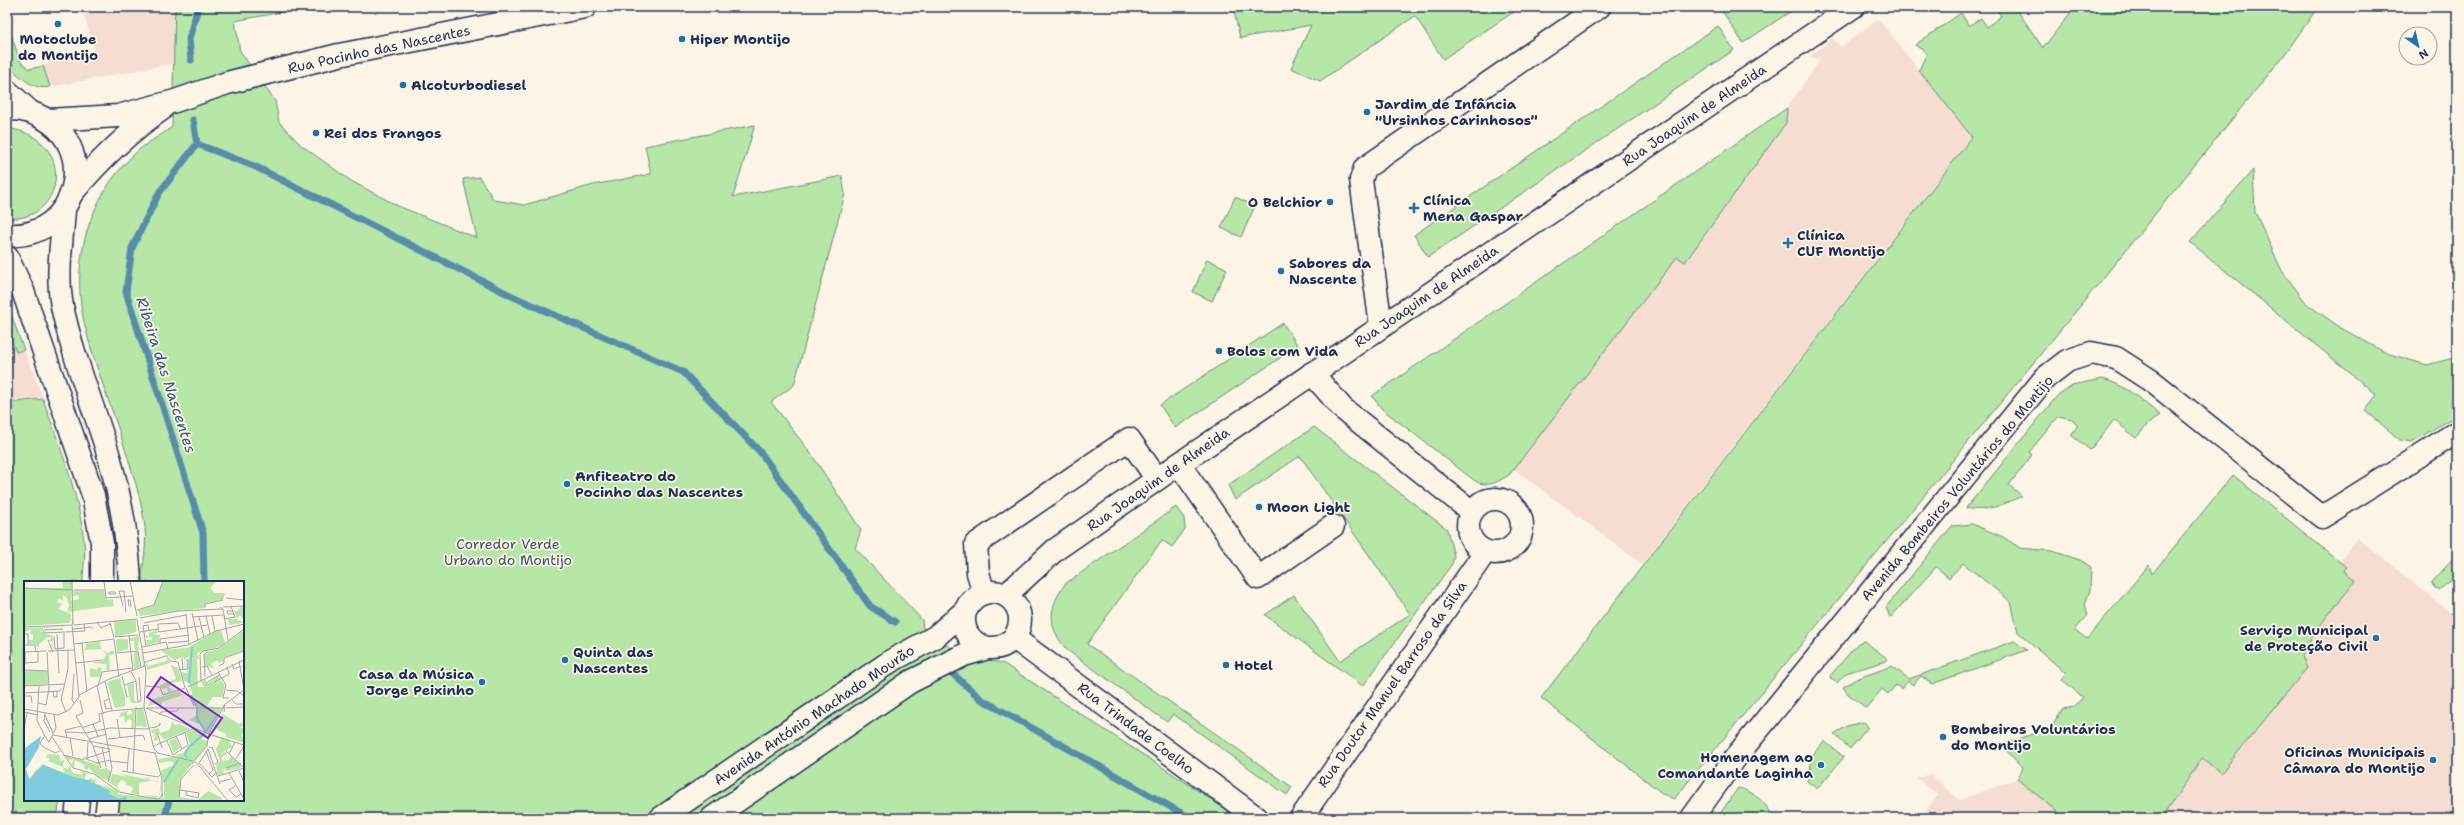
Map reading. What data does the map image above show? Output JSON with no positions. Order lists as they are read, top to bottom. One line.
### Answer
{"streets":{"street":["Rua Pocinho das Nascentes","Rua Joaquim de Almeida","Avenida Bombeiros Voluntários do Montijo","Rua Doutor Manuel Barroso da Silva","Avenida António Machado Mourão","Rua Trindade Coelho"]},"crossings":[["Rua Joaquim de Almeida","Avenida António Machado Mourão"],["Rua Joaquim de Almeida","Rua Trindade Coelho"],["Avenida António Machado Mourão","Rua Trindade Coelho"]],"water":["Ribeira das Nascentes"],"parks":["Corredor Verde Urbano do Montijo"],"places":{"other":["Motoclube do Montijo","Hiper Montijo","Alcoturbodiesel","Jardim de Infância \"Ursinhos Carinhosos\"","Rei dos Frangos","O Belchior","Sabores da Nascente","Bolos com Vida","Anfiteatro do Pocinho das Nascentes","Moon Light","Serviço Municipal de Proteção Civil","Quinta das Nascentes","Hotel","Casa da Música Jorge Peixinho","Bombeiros Voluntários do Montijo","Oficinas Municipais Câmara do Montijo","Homenagem ao Comandante Laginha"],"health":["Clínica Mena Gaspar","Clínica CUF Montijo"]},"north":"bottom right"}
